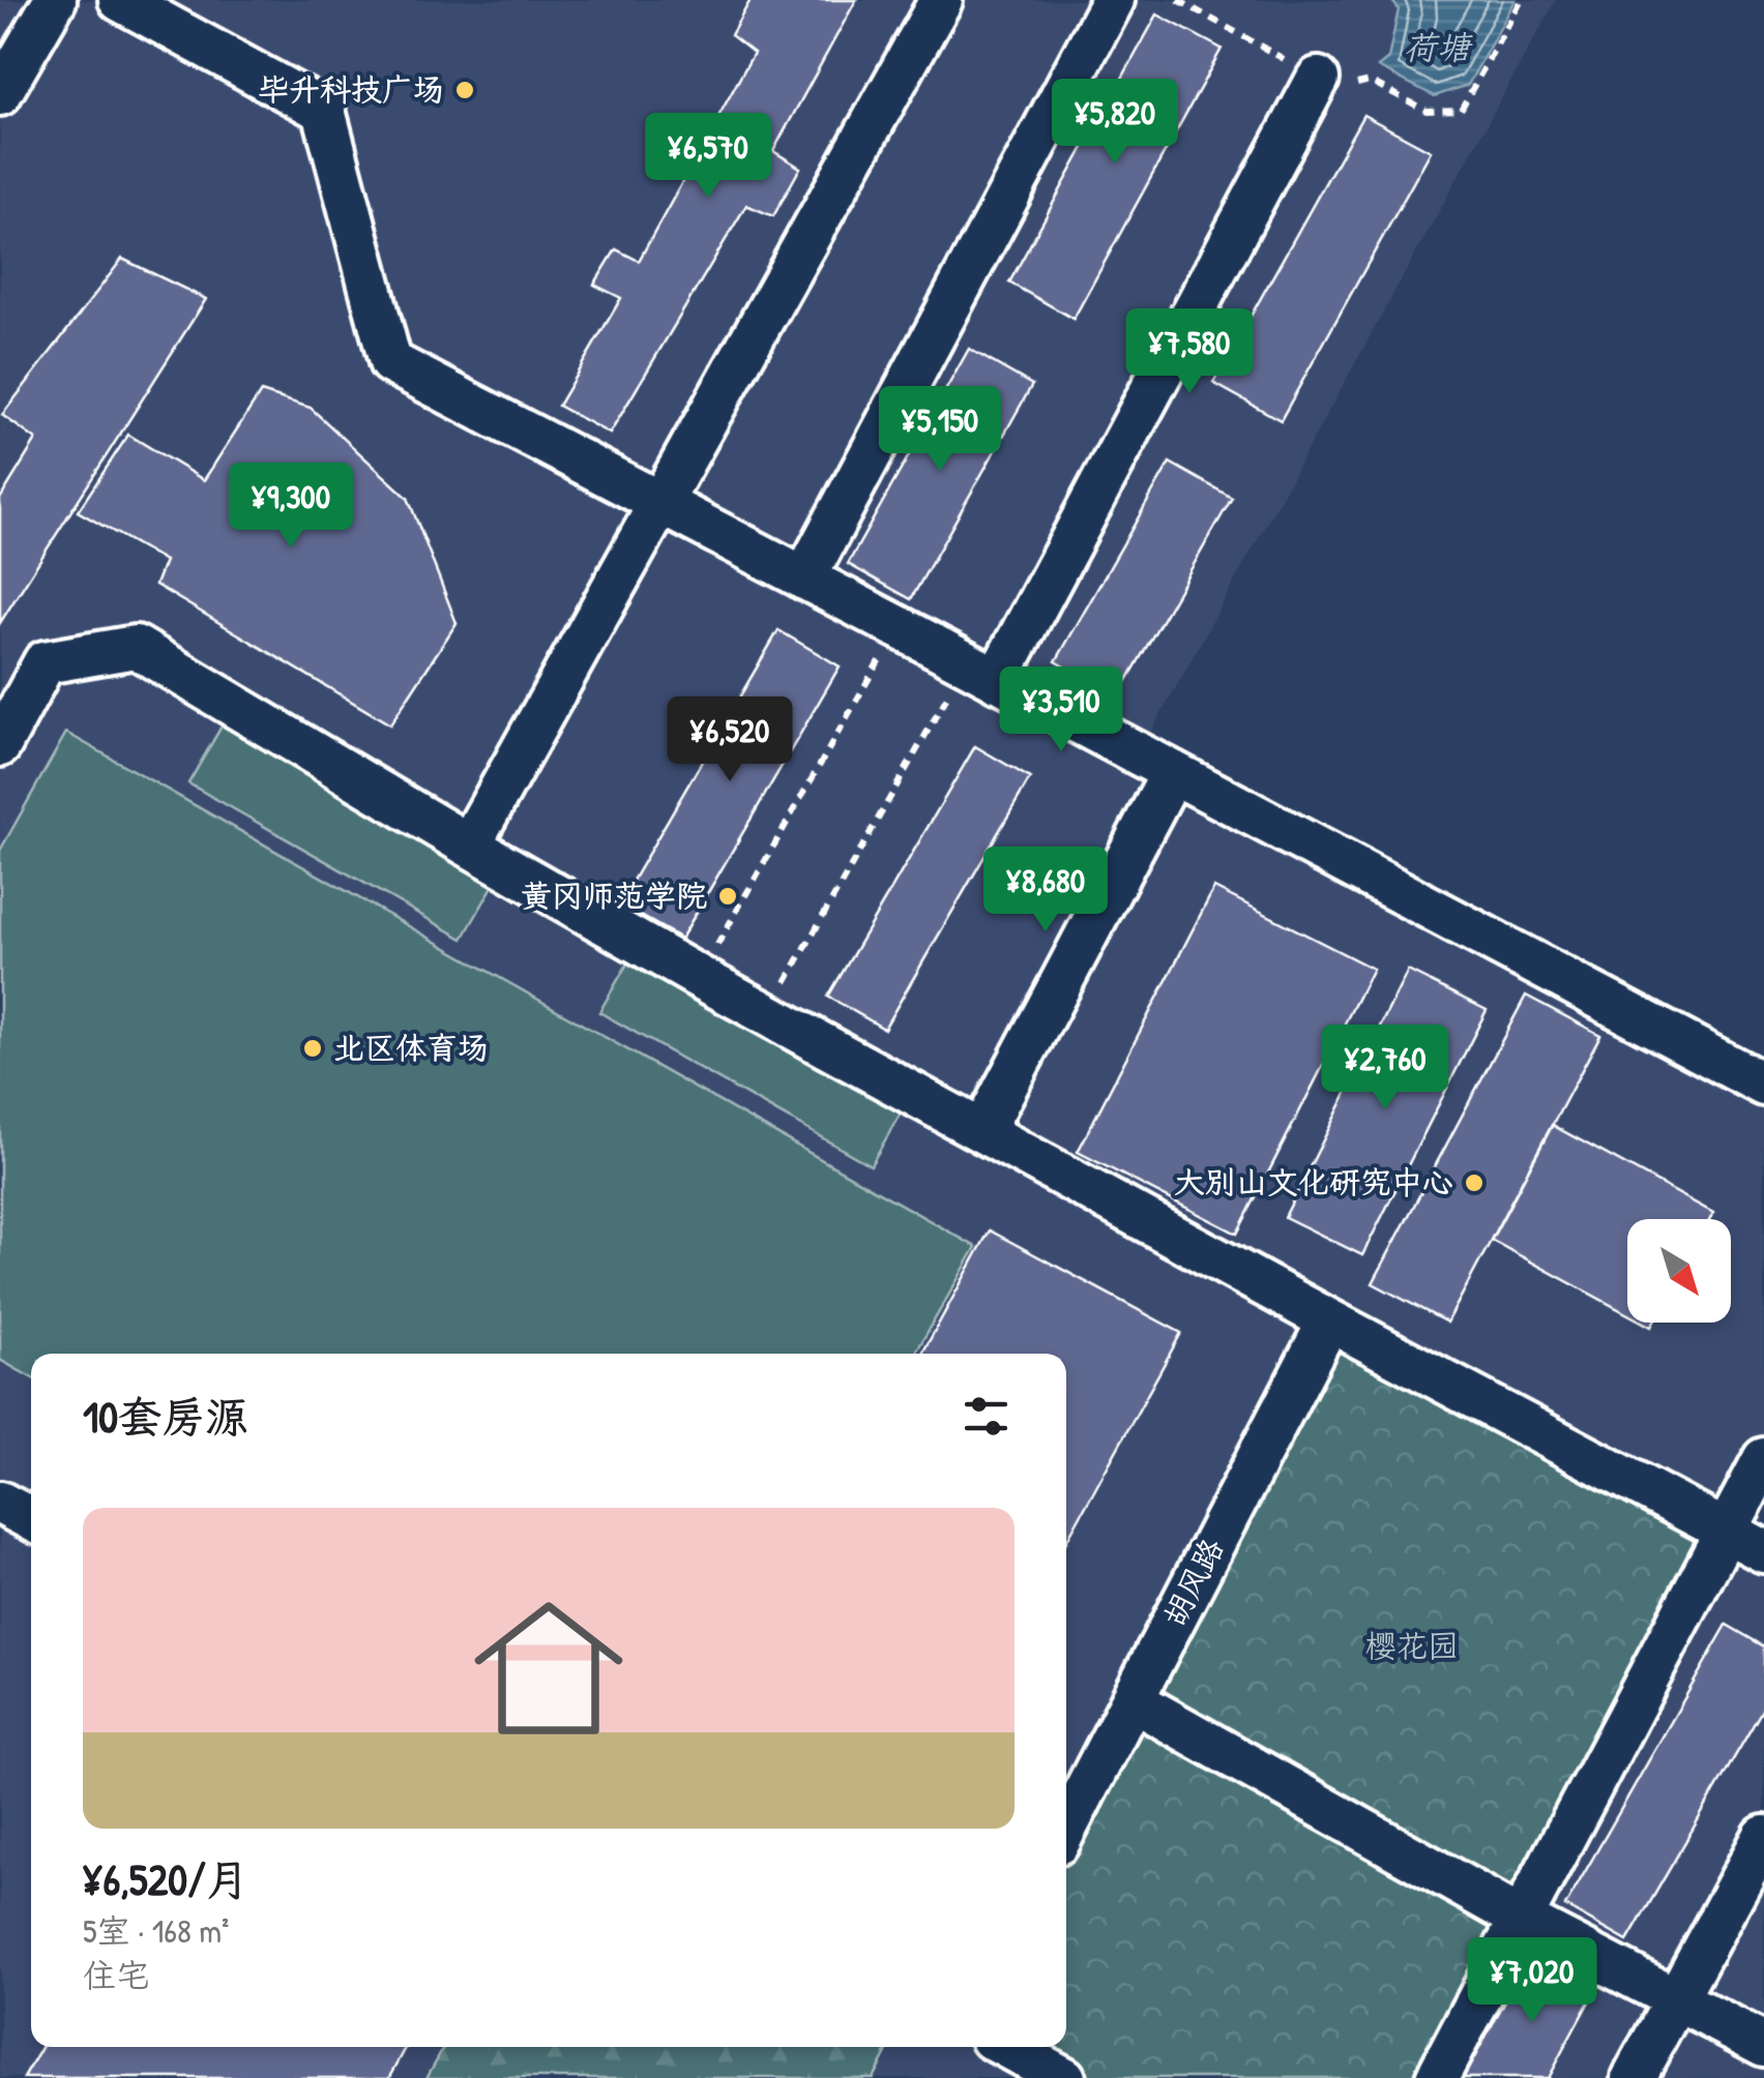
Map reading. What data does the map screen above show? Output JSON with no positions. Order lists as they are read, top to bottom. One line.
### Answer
{"streets":{"street":["胡风路"]},"water":["荷塘"],"parks":["樱花园"],"places":["毕升科技广场","黄冈师范学院","北区体育场","大别山文化研究中心"],"north":"bottom right","page":{"price":["¥5,820","¥6,570","¥7,580","¥5,150","¥9,300","¥3,510","¥6,520","¥8,680","¥2,760","¥7,020"],"heading":"10套房源","list":[{"name":"¥6,520/月","note":"5室 · 168 m² · 住宅"}]}}
